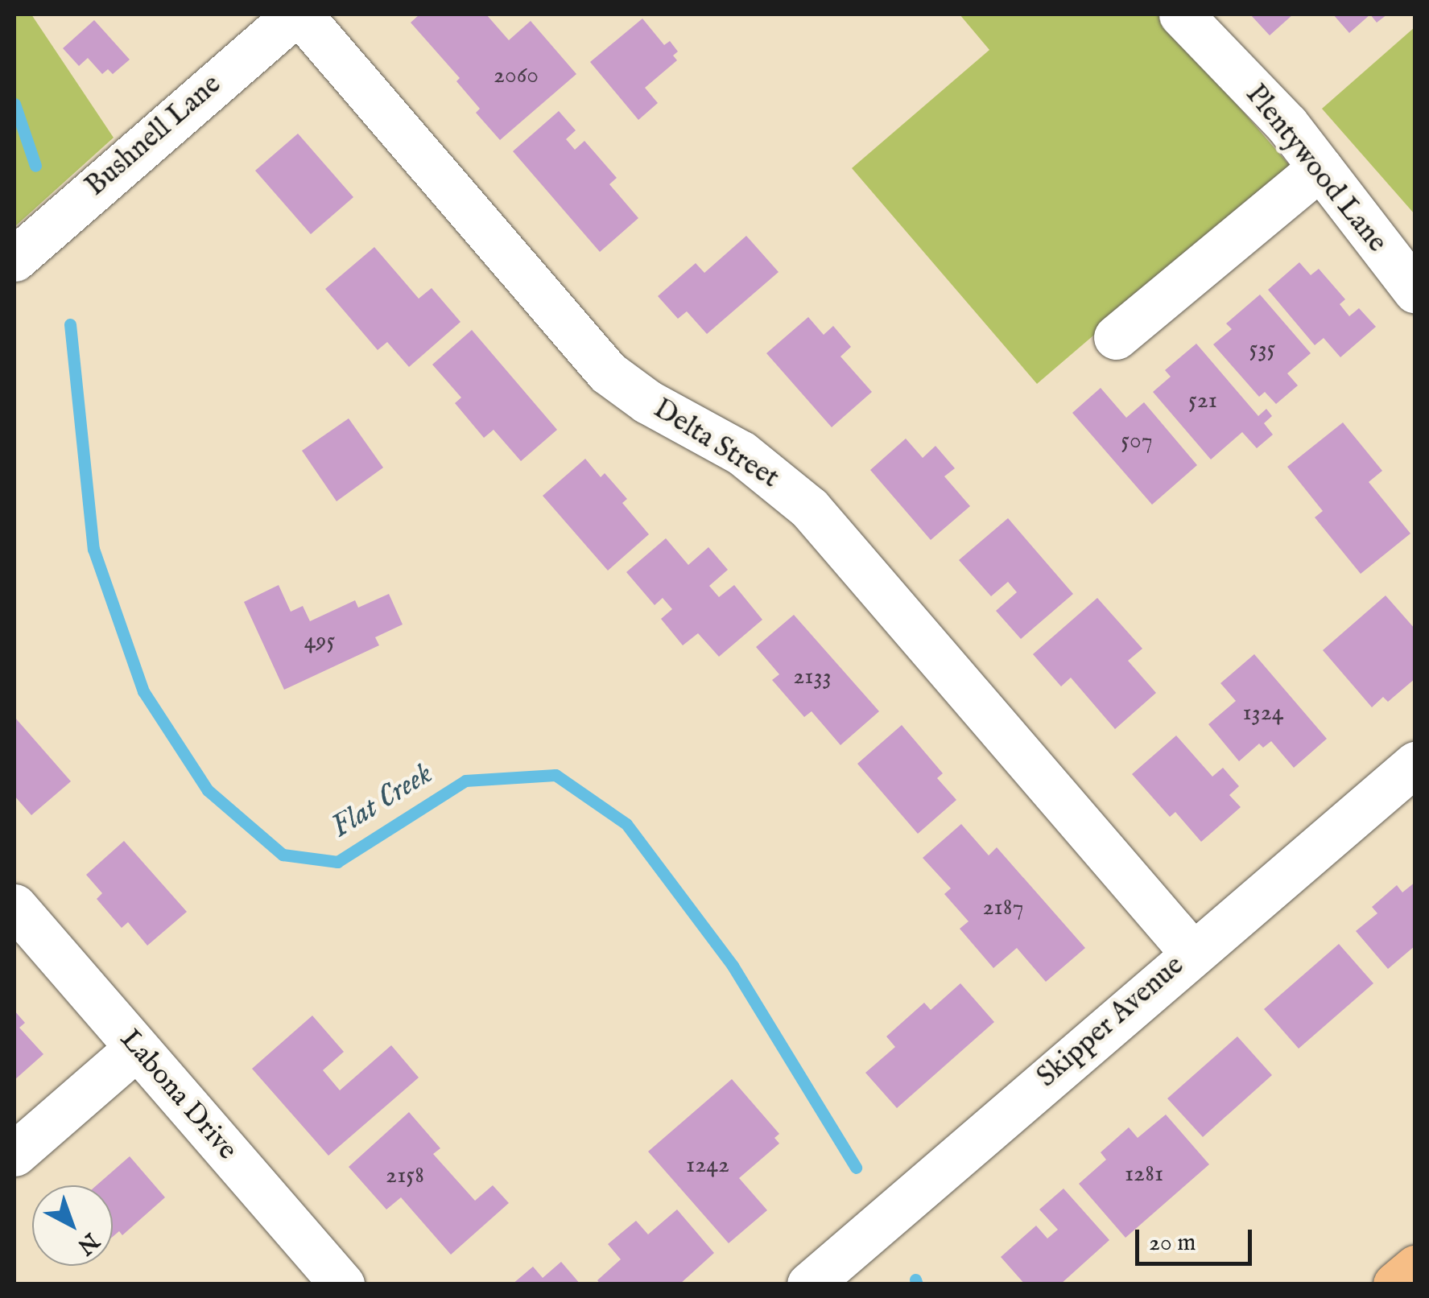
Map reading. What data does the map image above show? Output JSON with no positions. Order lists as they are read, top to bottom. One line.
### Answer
{"streets":{"street":["Bushnell Lane","Plentywood Lane","Delta Street","Skipper Avenue","Labona Drive"]},"crossings":[["Bushnell Lane","Delta Street"],["Delta Street","Skipper Avenue"]],"water":["Flat Creek"],"house_numbers":["2060","535","521","507","495","2133","1324","2187","1242","1281","2158"],"scale_bar":"20 m","north":"bottom right"}
